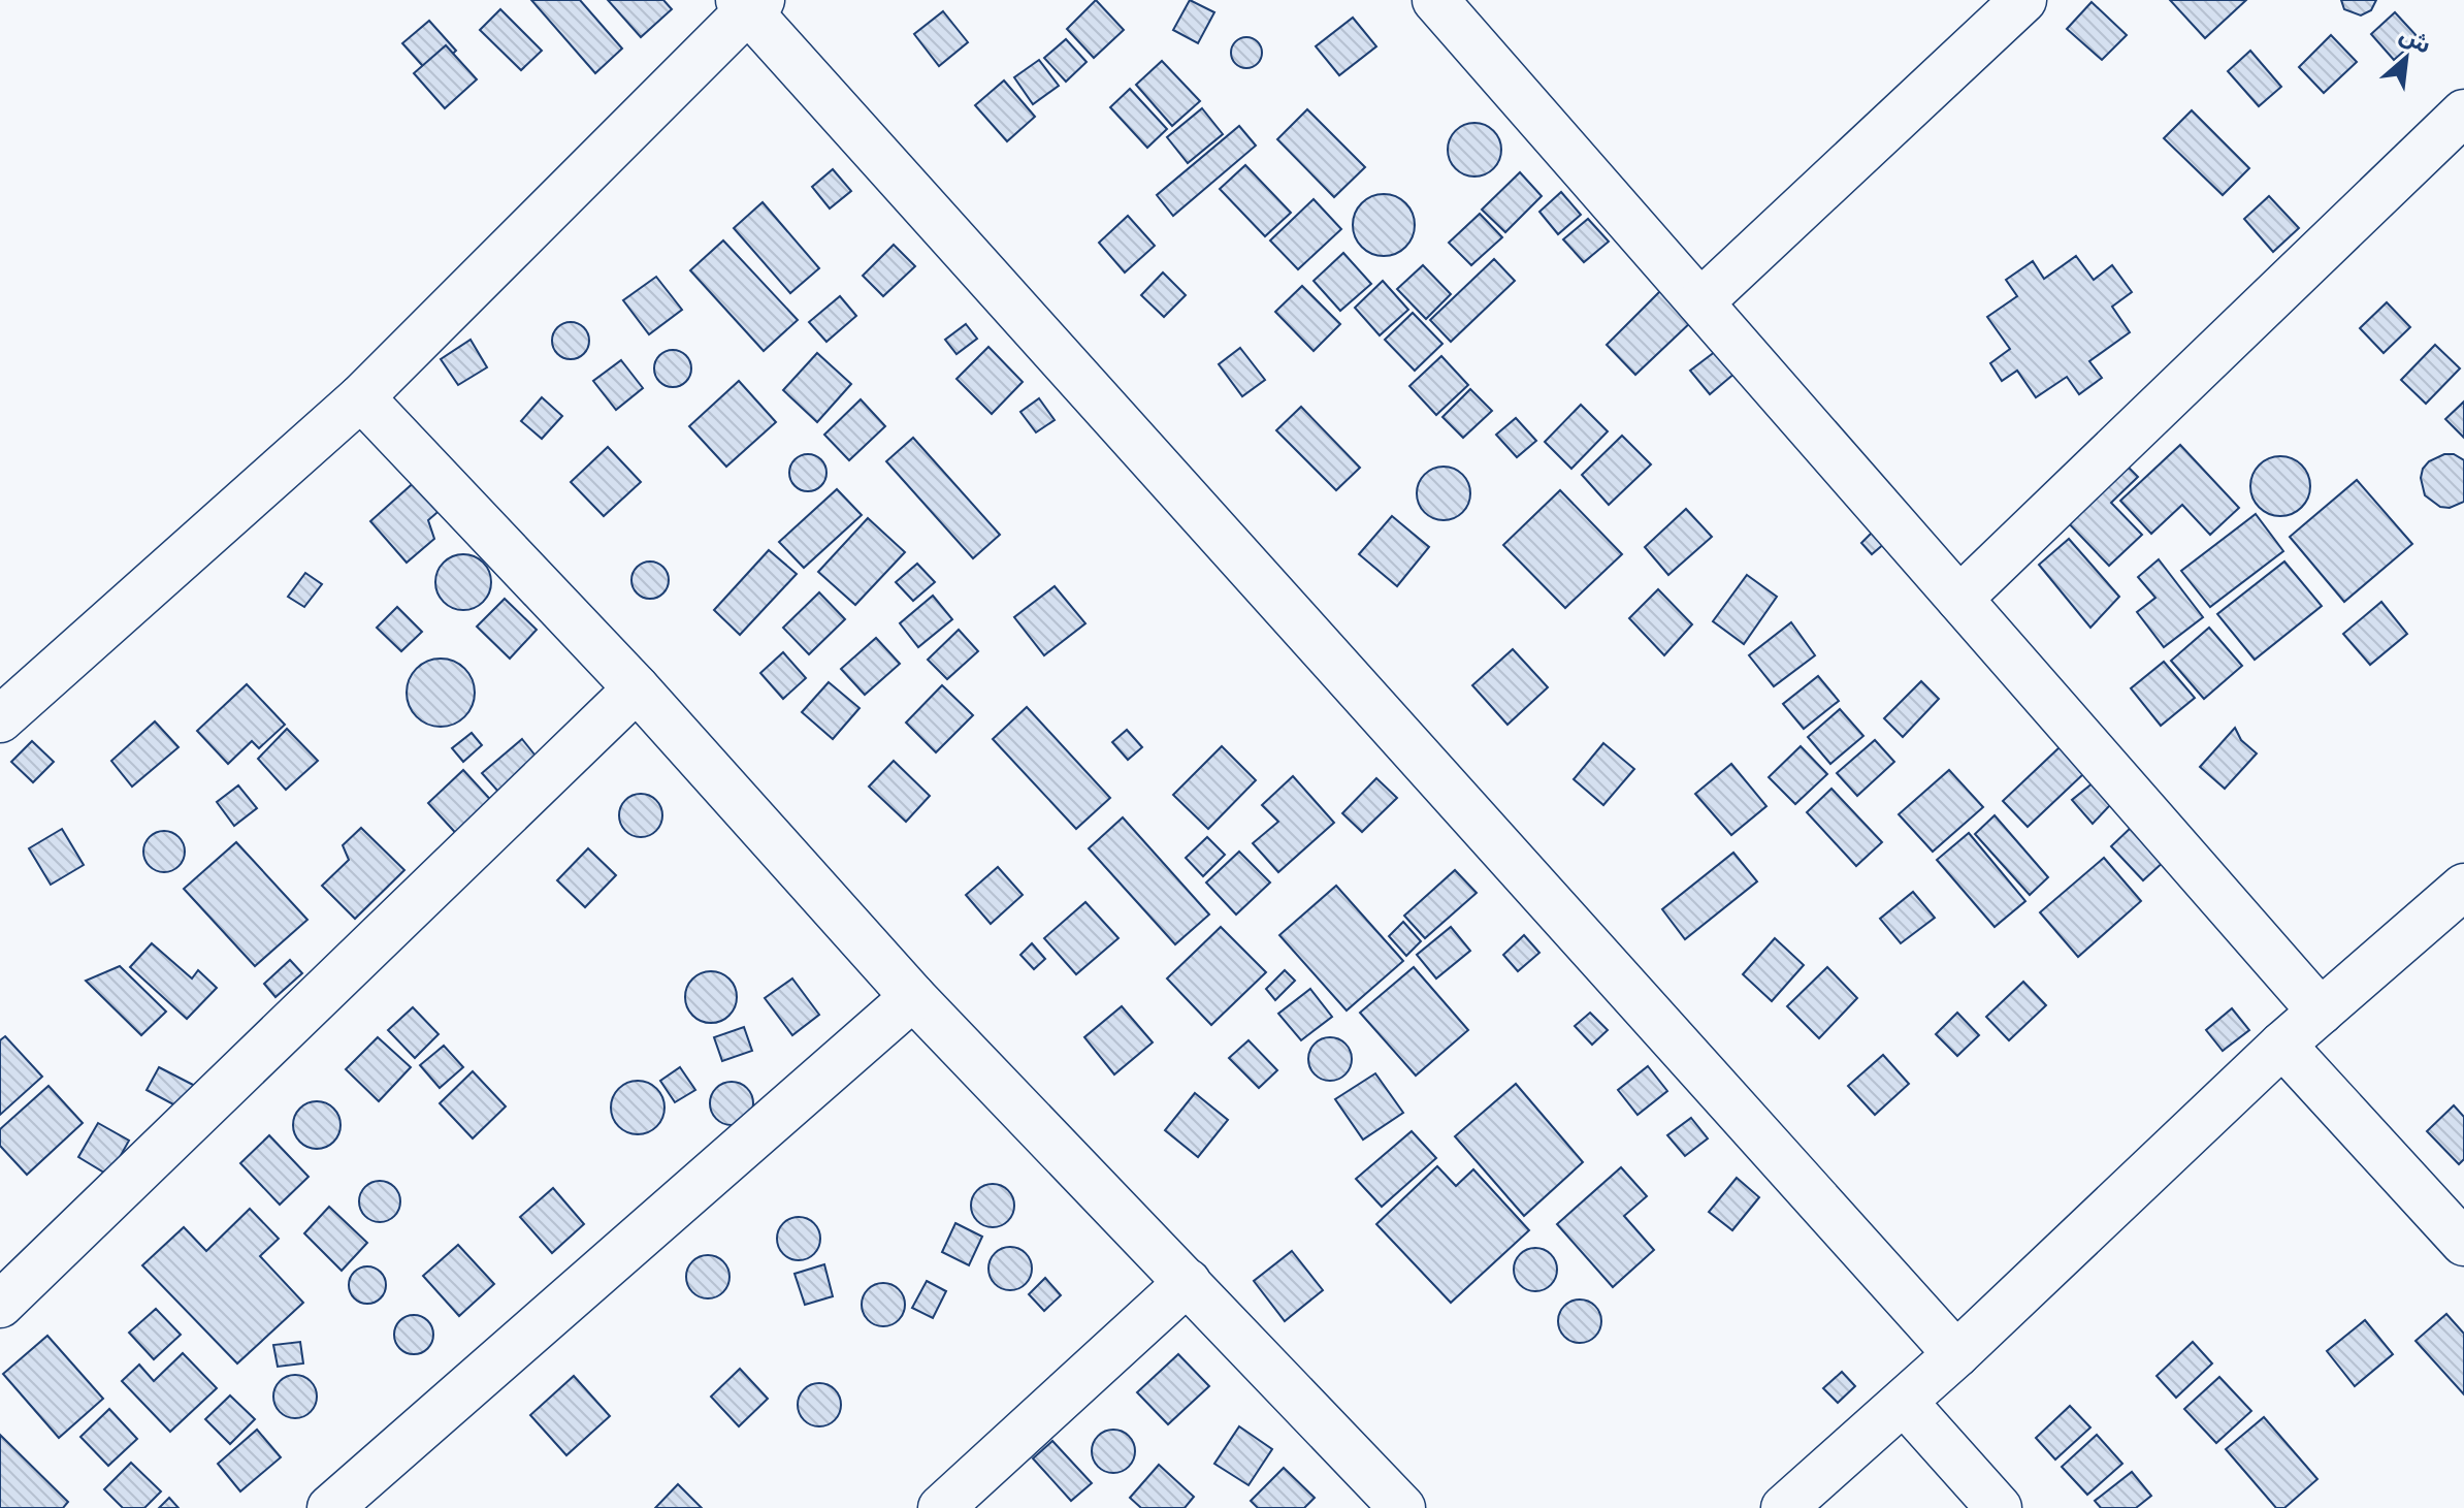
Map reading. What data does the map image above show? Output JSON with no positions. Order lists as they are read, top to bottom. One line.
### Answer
{"north":"top right"}
